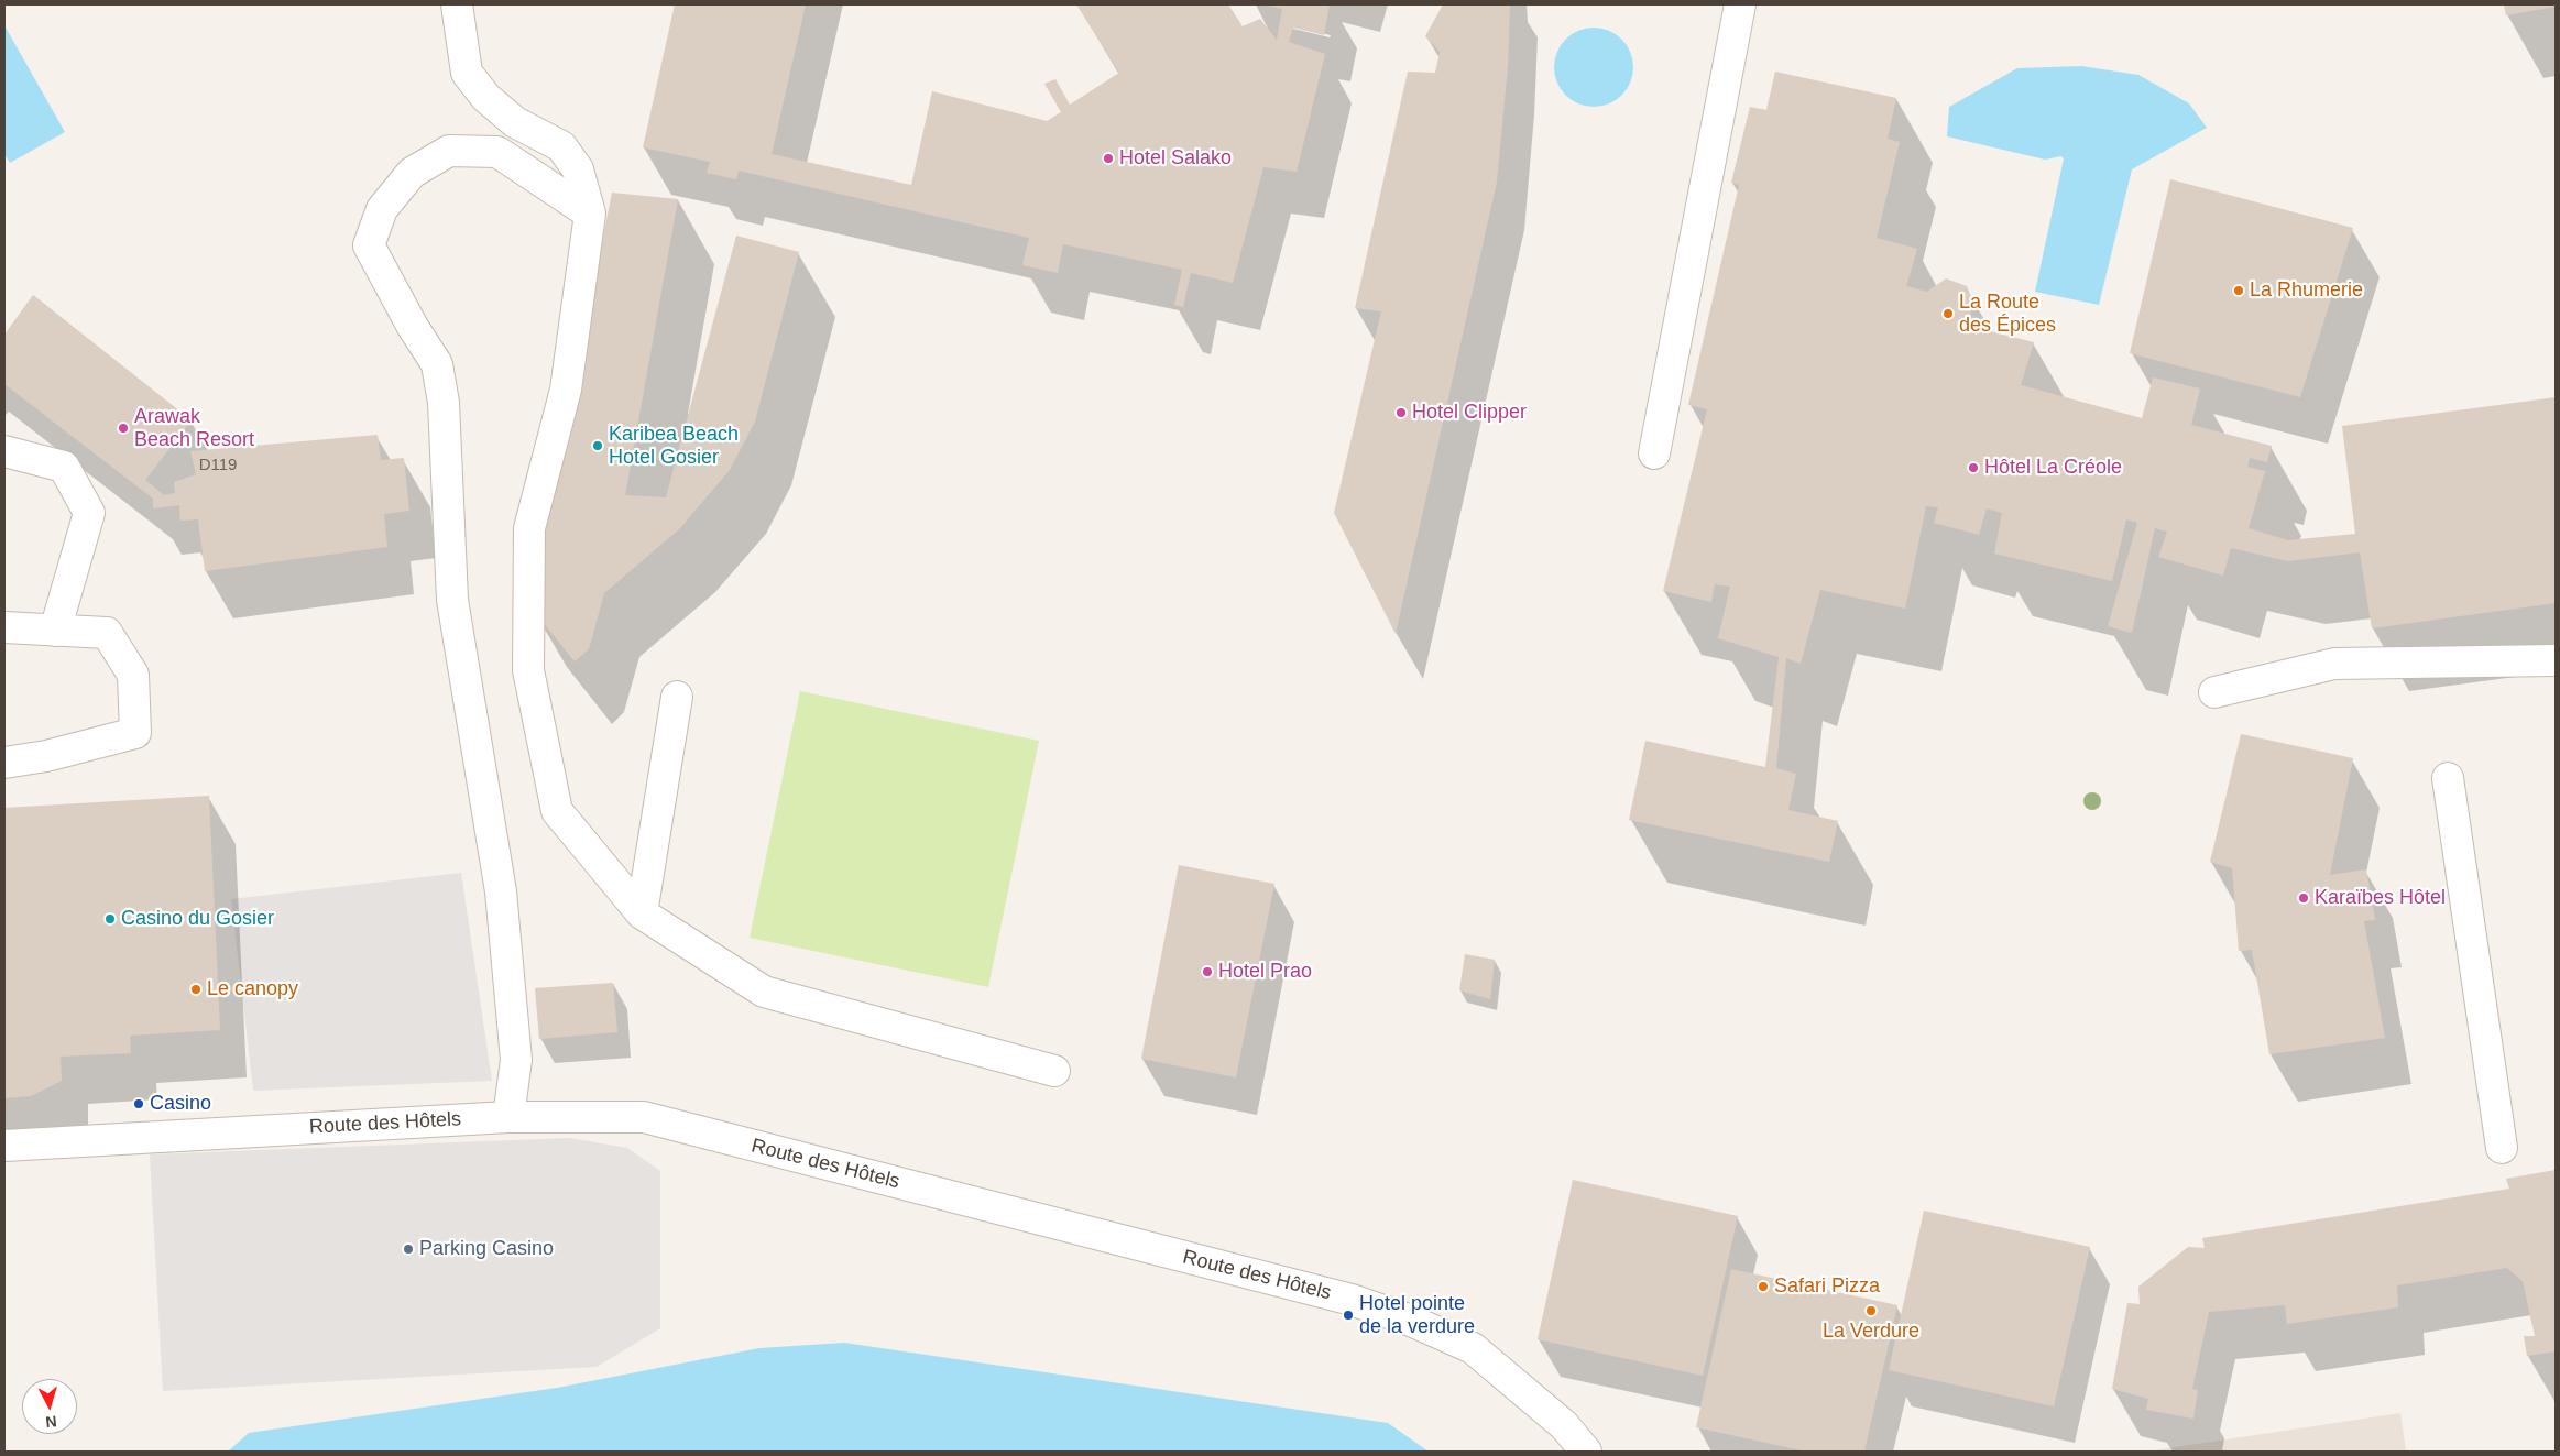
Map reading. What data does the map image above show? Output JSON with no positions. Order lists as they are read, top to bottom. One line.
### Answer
{"streets":{"street":["Route des Hôtels"]},"places":["Hotel Salako","La Rhumerie","La Route des Épices","Hotel Clipper","Arawak Beach Resort","Karibea Beach Hotel Gosier","Hôtel La Créole","Karaïbes Hôtel","Casino du Gosier","Hotel Prao","Le canopy","Casino","Parking Casino","Safari Pizza","La Verdure","Hotel pointe de la verdure"],"house_numbers":["D119"],"north":"bottom"}
